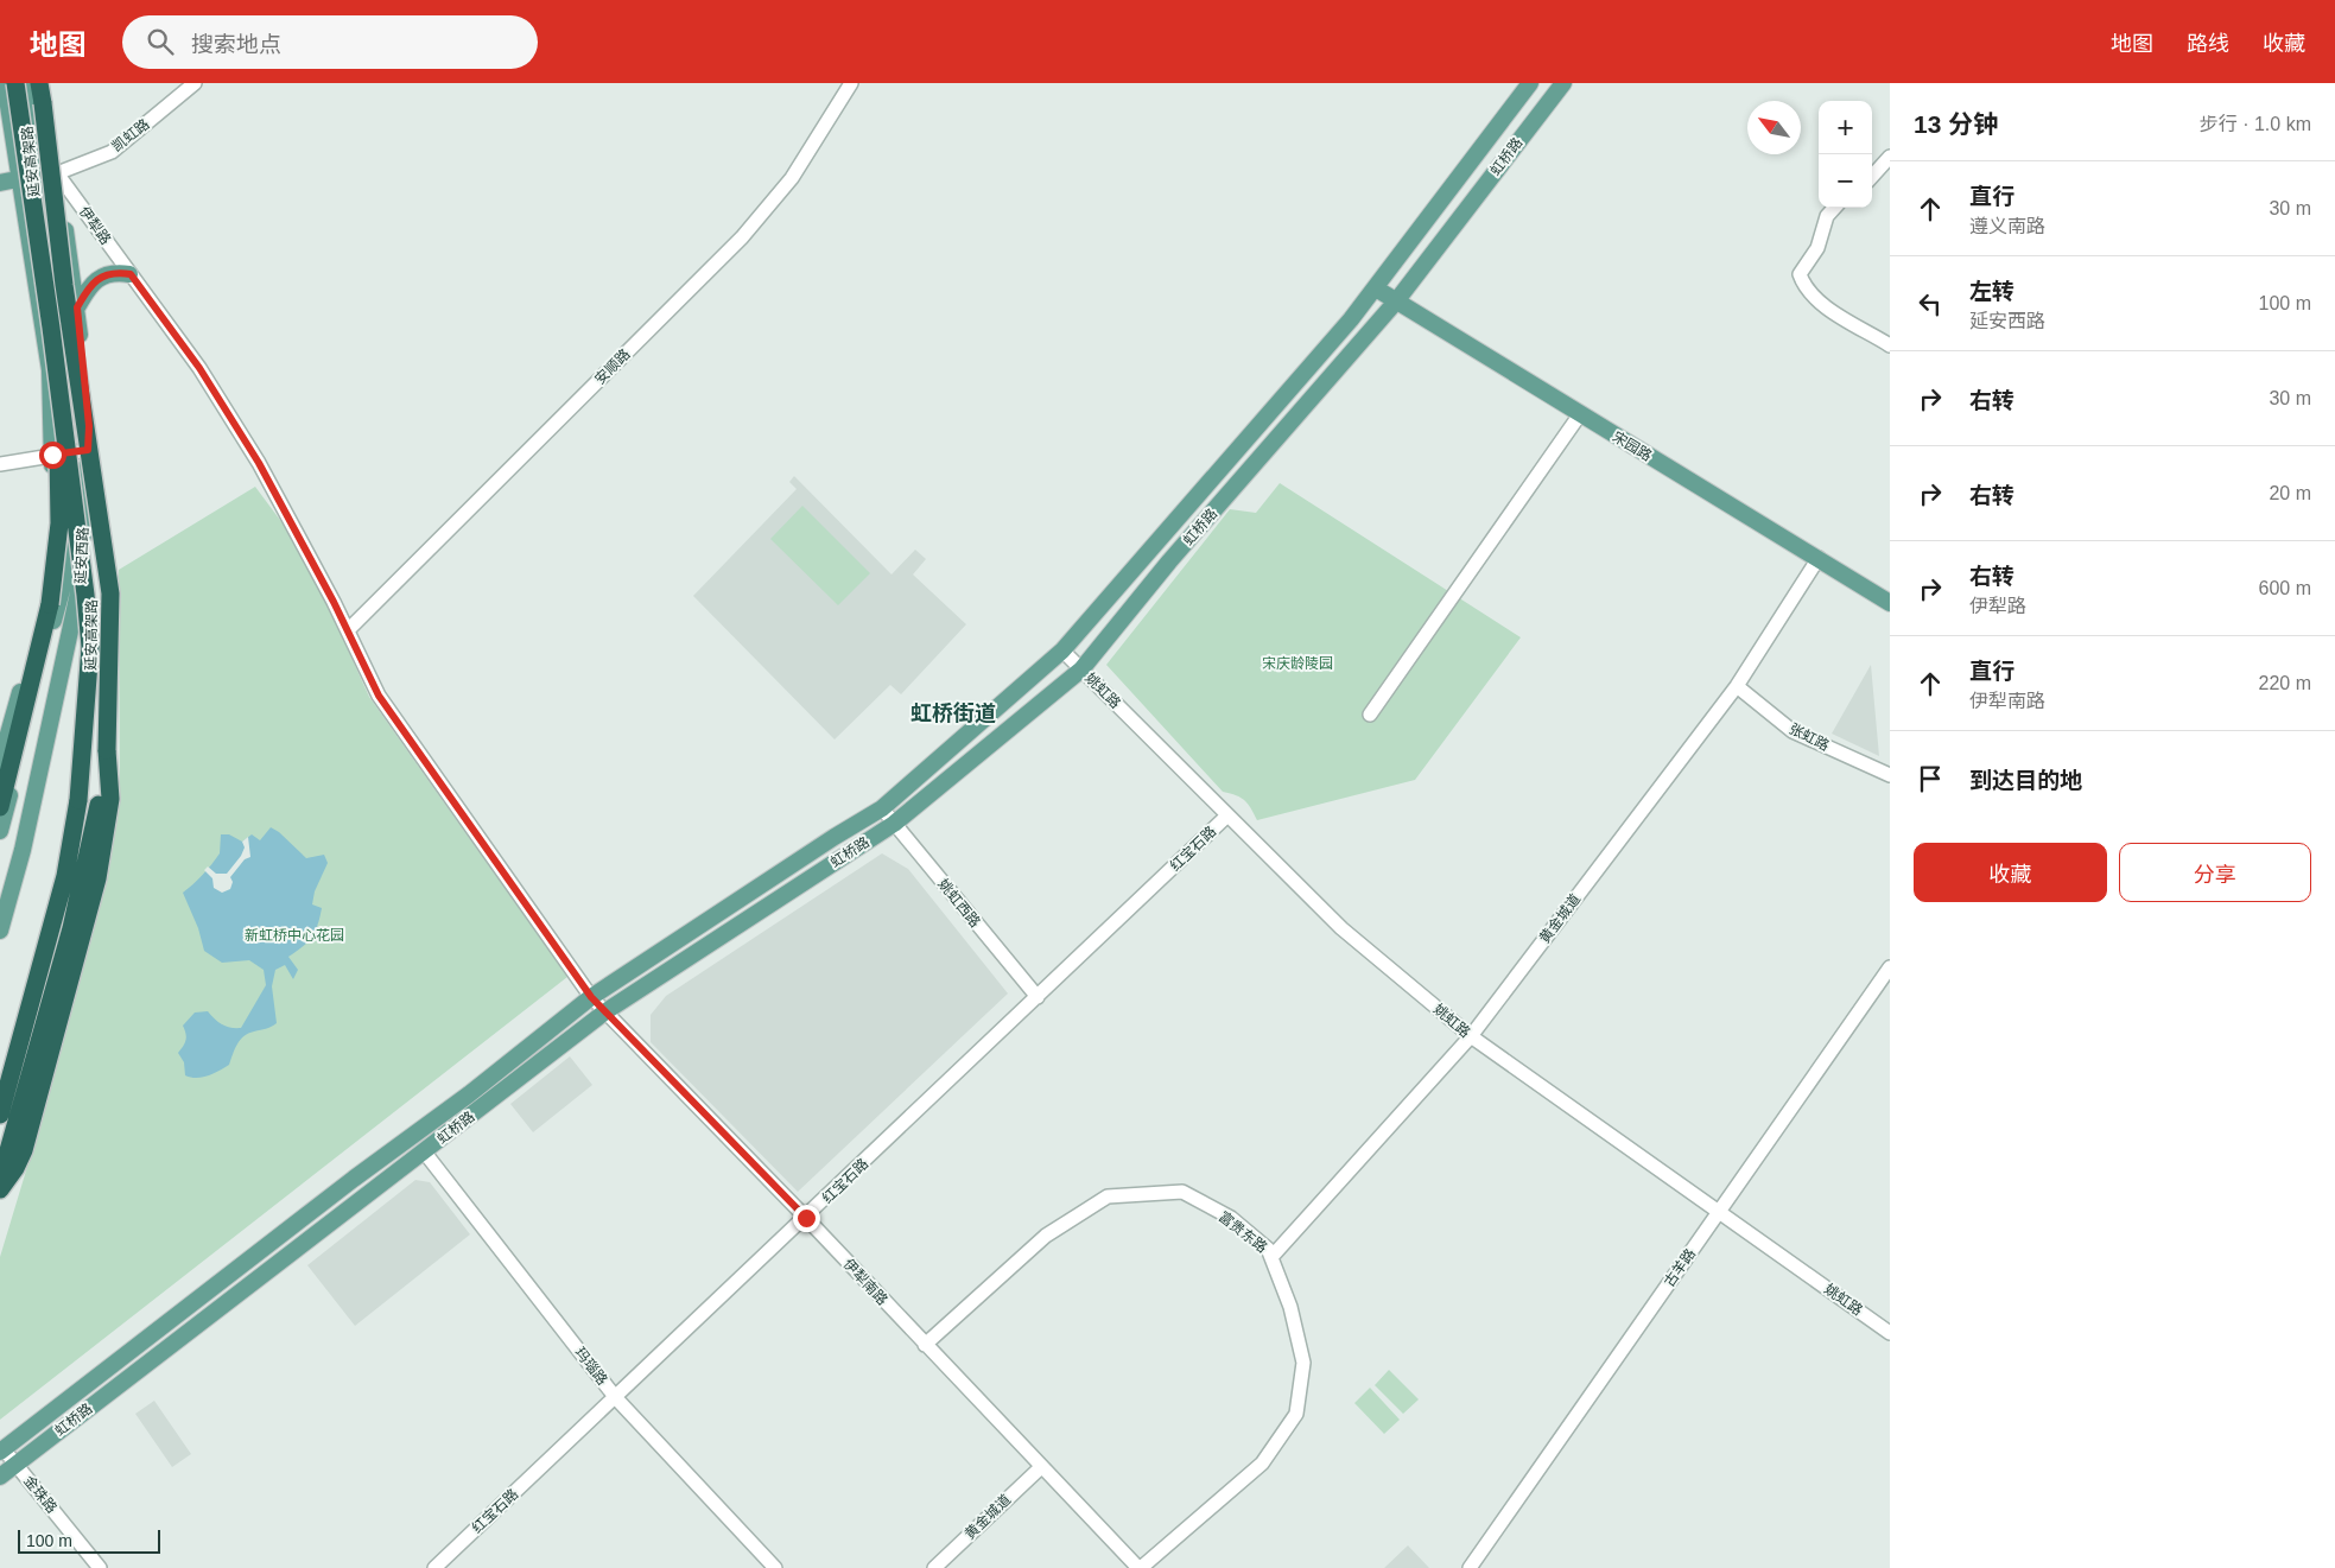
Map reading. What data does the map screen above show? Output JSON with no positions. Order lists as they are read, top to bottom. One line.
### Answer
{"streets":{"highway":["延安高架路"],"main road":["虹桥路","宋园路","延安西路"],"street":["凯虹路","伊犁路","安顺路","姚虹路","张虹路","红宝石路","姚虹西路","黄金城道","富贵东路","古羊路","伊犁南路","玛瑙路","金珠路"]},"crossings":[["凯虹路","伊犁路"],["凯虹路","延安西路"],["虹桥路","伊犁路"],["虹桥路","宋园路"],["虹桥路","姚虹路"],["虹桥路","姚虹西路"],["虹桥路","伊犁南路"],["虹桥路","玛瑙路"],["虹桥路","金珠路"],["延安高架路","延安西路"],["伊犁路","安顺路"],["伊犁路","延安西路"],["伊犁路","伊犁南路"],["宋园路","黄金城道"],["姚虹路","红宝石路"],["姚虹路","黄金城道"],["姚虹路","古羊路"],["张虹路","黄金城道"],["红宝石路","姚虹西路"],["红宝石路","伊犁南路"],["红宝石路","玛瑙路"],["黄金城道","富贵东路"],["黄金城道","伊犁南路"],["富贵东路","伊犁南路"]],"districts":["虹桥街道"],"parks":["宋庆龄陵园","新虹桥中心花园"],"scale_bar":"100 m","north":"top left","page":{"header":"地图","search":"搜索地点","nav":["地图","路线","收藏"],"heading":["13 分钟","步行 · 1.0 km"],"map_buttons":["+","−"],"list":[["直行","遵义南路","30 m"],["左转","延安西路","100 m"],["右转","30 m"],["右转","20 m"],["右转","伊犁路","600 m"],["直行","伊犁南路","220 m"],"到达目的地"],"buttons":["收藏","分享"],"scale":"100 m"}}
